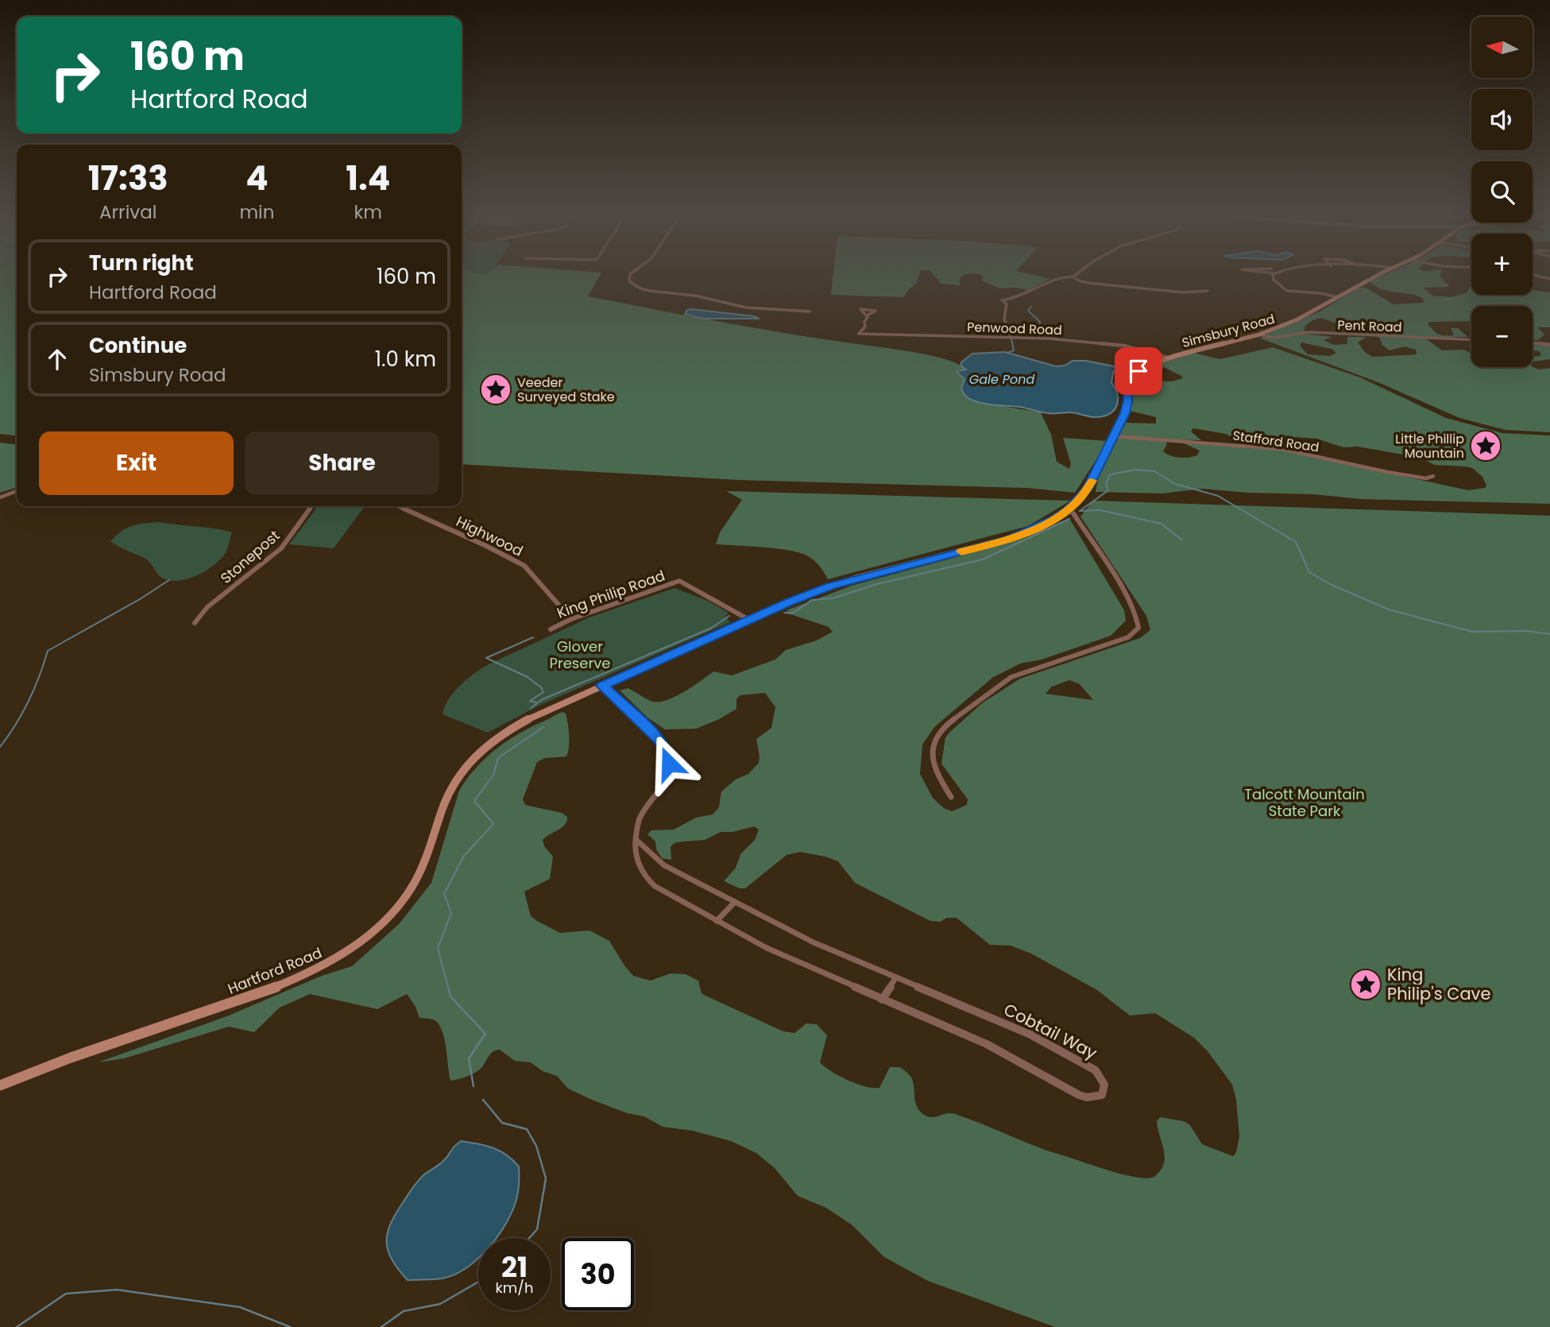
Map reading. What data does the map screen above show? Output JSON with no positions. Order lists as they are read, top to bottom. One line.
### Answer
{"streets":{"main road":["Simsbury Road","Hartford Road"],"street":["Pent Road","Penwood Road","Stafford Road","Highwood","Stonepost","King Philip Road","Cobtail Way"]},"crossings":[["Pent Road","Simsbury Road"],["Penwood Road","Simsbury Road"],["Simsbury Road","Hartford Road"],["Stafford Road","Hartford Road"],["Highwood","King Philip Road"],["King Philip Road","Hartford Road"],["Hartford Road","Cobtail Way"]],"water":["Gale Pond"],"parks":["Glover Preserve","Talcott Mountain State Park"],"places":{"place":["Veeder Surveyed Stake","Little Phillip Mountain","King Philip's Cave"]},"north":"left","page":{"map_buttons":["+","−"],"turn":["160 m","Hartford Road"],"eta":["17:33","Arrival","4","min","1.4","km"],"list":[{"name":"Turn right","note":"Hartford Road","value":"160 m"},{"name":"Continue","note":"Simsbury Road","value":"1.0 km"}],"buttons":["Exit","Share"],"speed":"21 km/h","limit":"30"}}
